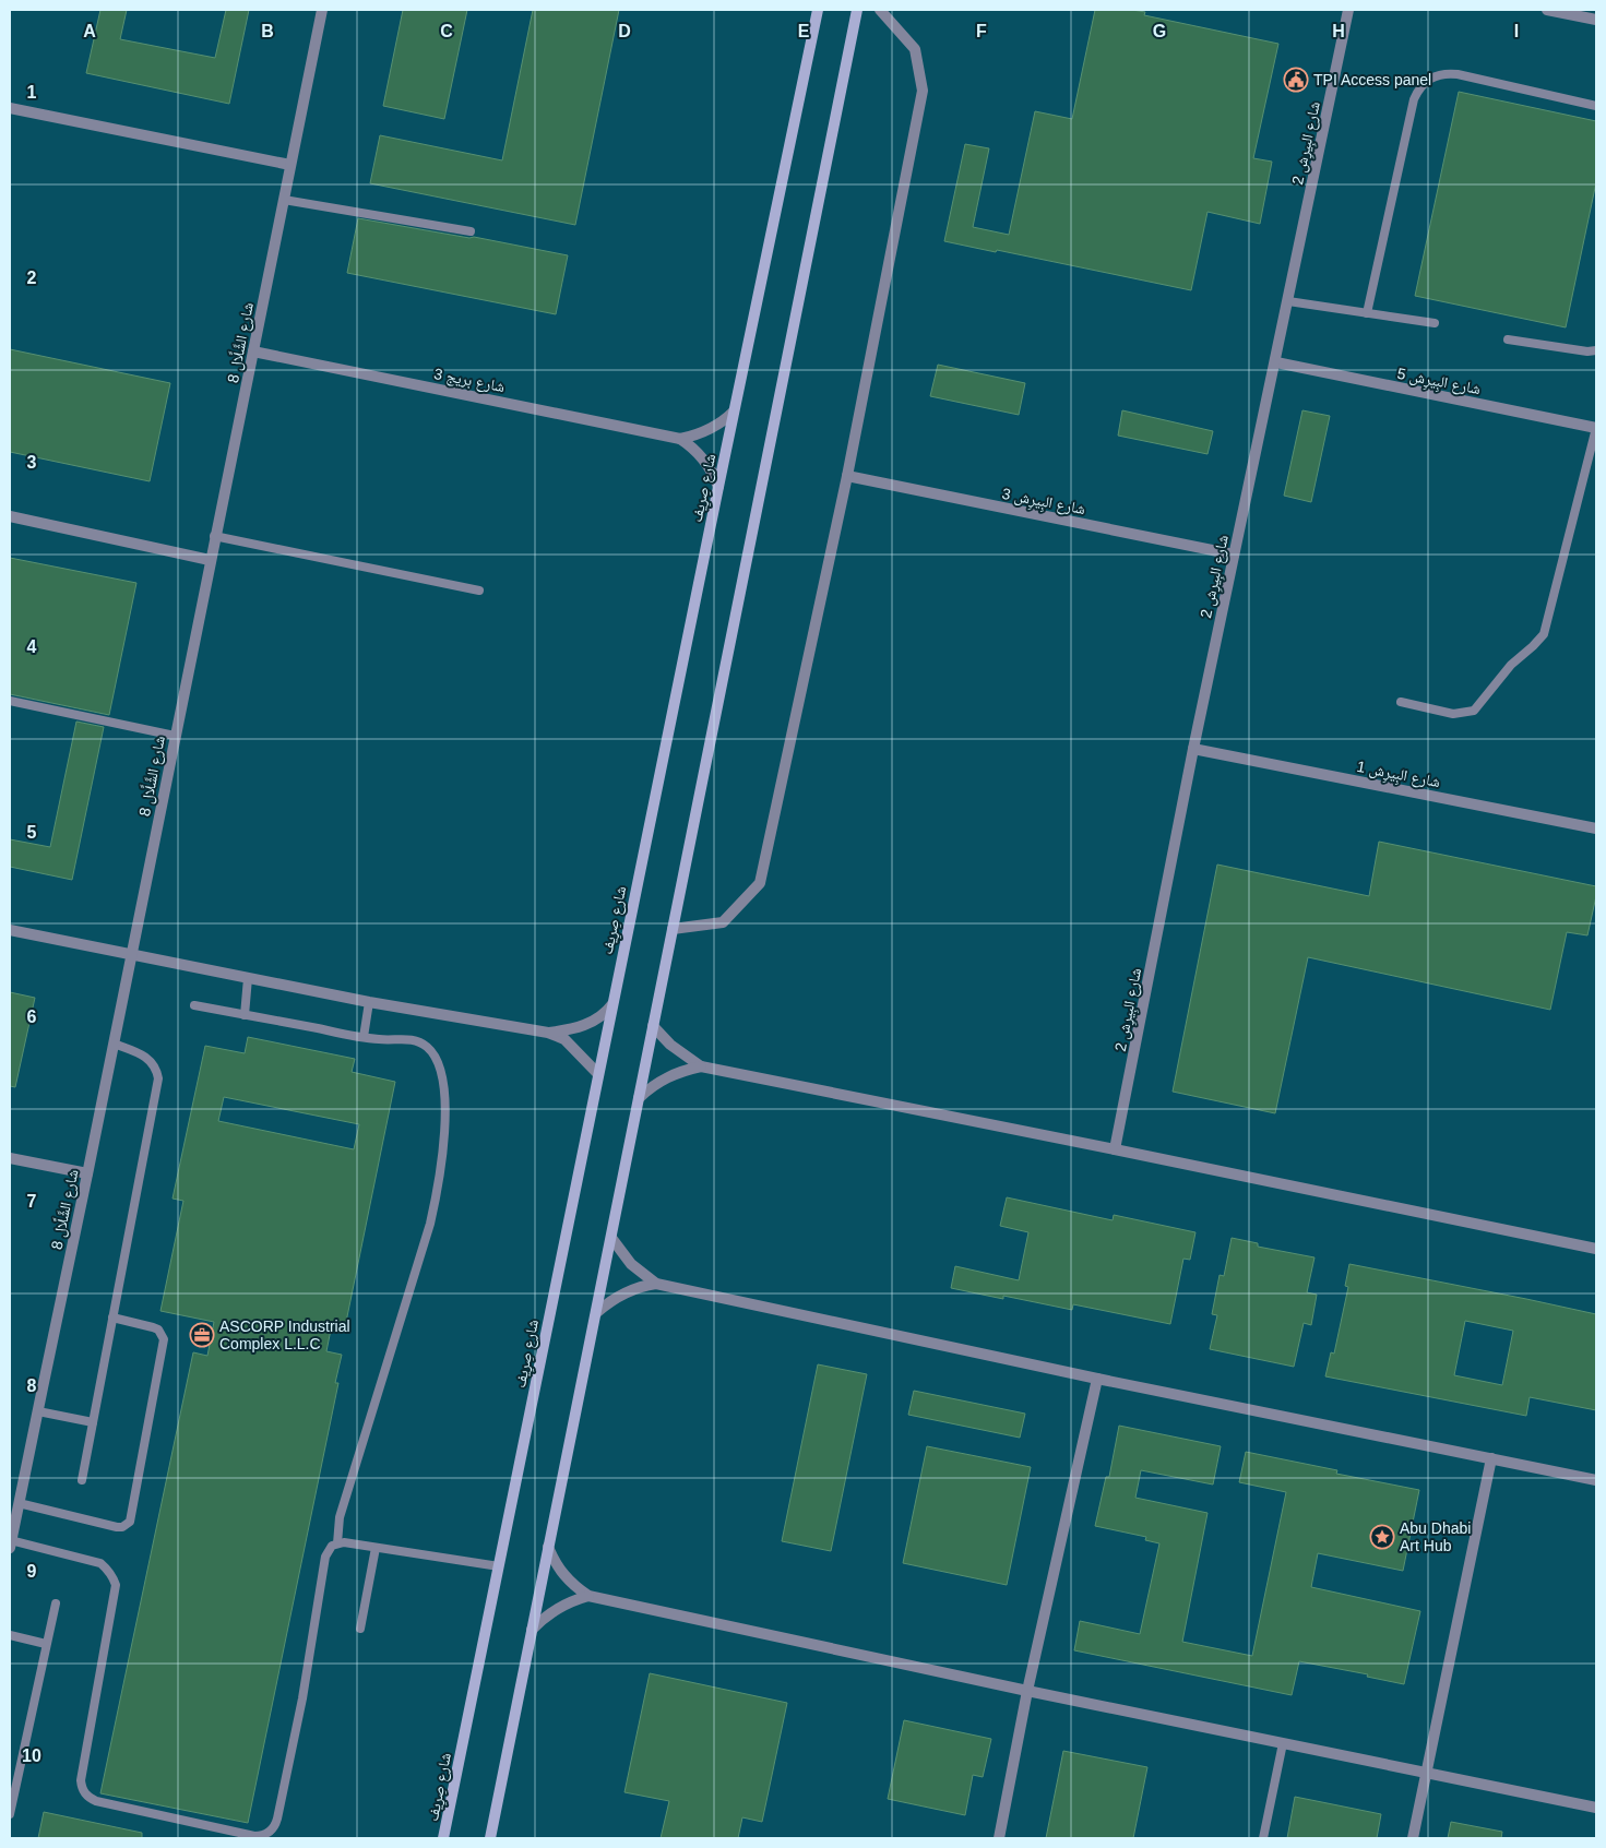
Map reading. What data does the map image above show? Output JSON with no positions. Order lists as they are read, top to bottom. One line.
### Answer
{"streets":{"main road":["شارع صِرِيف"],"street":["شارع البِيرِش 2","شارع الشَّلَّال 8","شارع بريج 3","شارع البِيرِش 5","شارع البِيرِش 3","شارع البِيرِش 1"]},"crossings":[["شارع البِيرِش 2","شارع البِيرِش 5"],["شارع البِيرِش 2","شارع البِيرِش 3"],["شارع البِيرِش 2","شارع البِيرِش 1"],["شارع الشَّلَّال 8","شارع بريج 3"],["شارع بريج 3","شارع صِرِيف"]],"places":{"public building":["TPI Access panel"],"office":["ASCORP Industrial Complex L.L.C"],"place":["Abu Dhabi Art Hub"]},"grid":{"columns":["A","B","C","D","E","F","G","H","I"],"rows":["1","2","3","4","5","6","7","8","9","10"]}}
